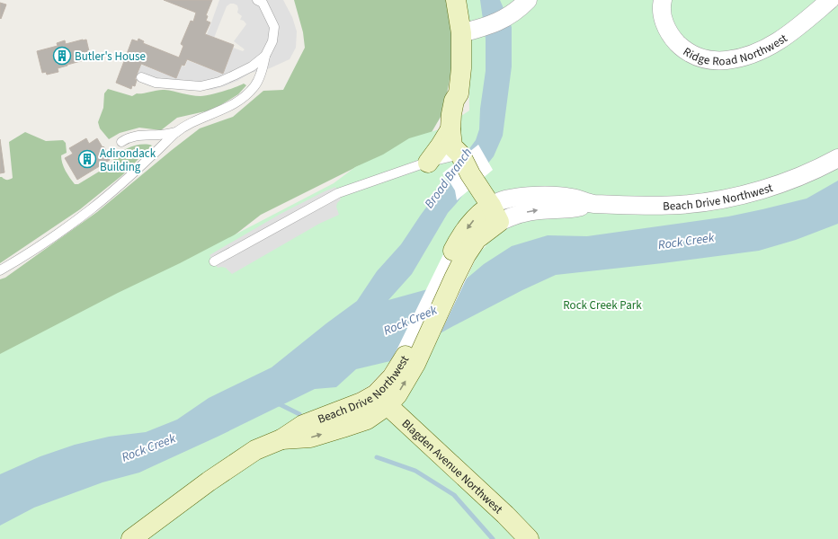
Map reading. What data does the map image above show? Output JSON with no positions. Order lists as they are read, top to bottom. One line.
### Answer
{"streets":{"main road":["Beach Drive Northwest","Blagden Avenue Northwest"],"street":["Ridge Road Northwest"]},"crossings":[["Beach Drive Northwest","Blagden Avenue Northwest"]],"water":["Broad Branch","Rock Creek"],"parks":["Rock Creek Park"],"places":{"building":["Butler's House","Adirondack Building"]}}
